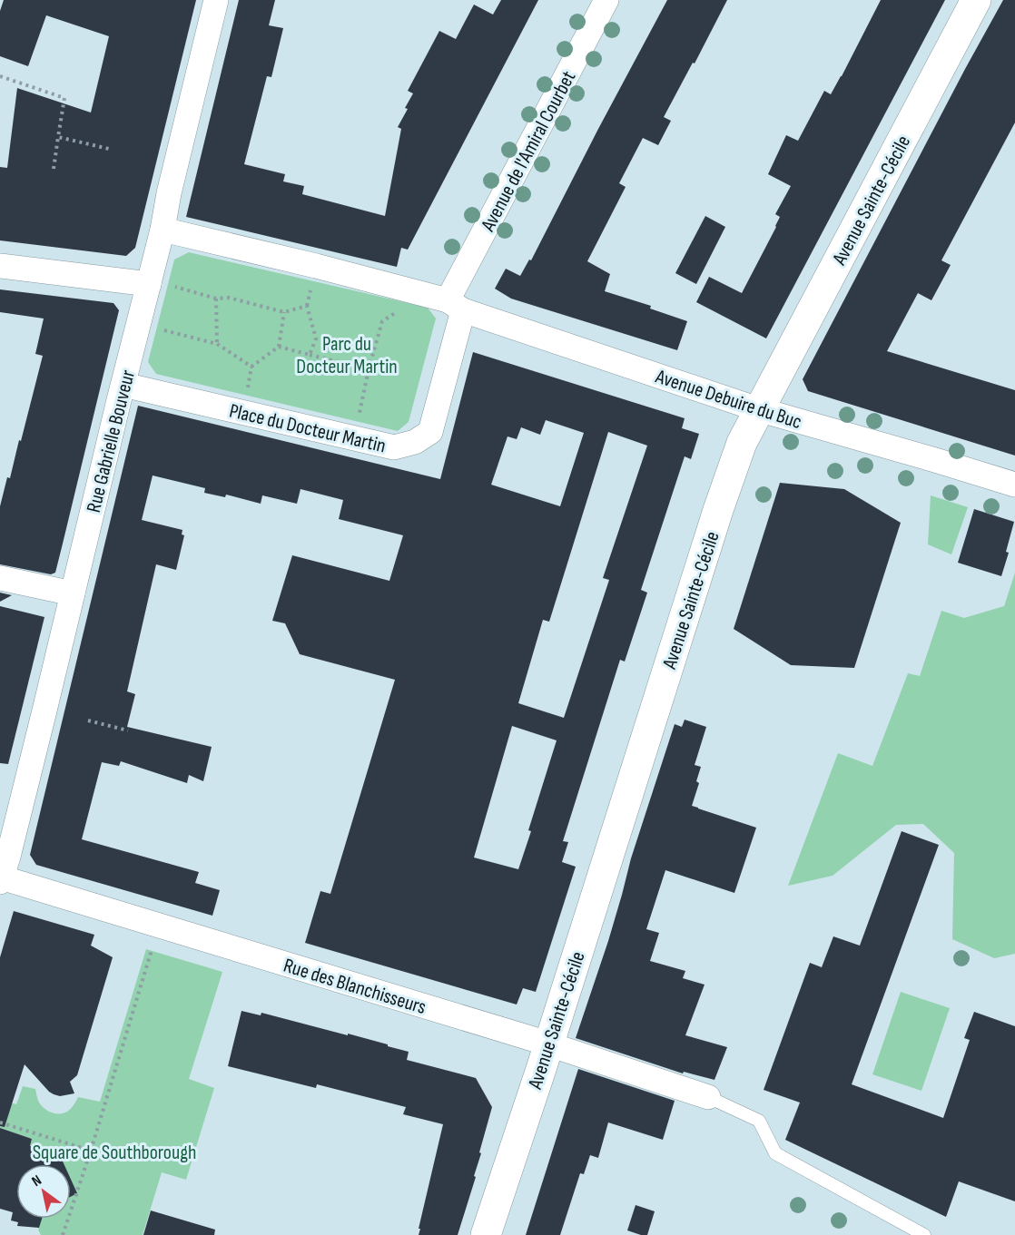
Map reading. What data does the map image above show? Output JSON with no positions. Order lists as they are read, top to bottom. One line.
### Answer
{"streets":{"street":["Avenue de l'Amiral Courbet","Avenue Sainte-Cécile","Avenue Debuire du Buc","Place du Docteur Martin","Rue Gabrielle Bouveur","Rue des Blanchisseurs"]},"crossings":[["Avenue de l'Amiral Courbet","Avenue Debuire du Buc"],["Avenue de l'Amiral Courbet","Place du Docteur Martin"],["Avenue Sainte-Cécile","Avenue Debuire du Buc"],["Avenue Sainte-Cécile","Rue des Blanchisseurs"],["Avenue Debuire du Buc","Place du Docteur Martin"],["Place du Docteur Martin","Rue Gabrielle Bouveur"],["Rue Gabrielle Bouveur","Rue des Blanchisseurs"]],"parks":["Parc du Docteur Martin","Square de Southborough"],"north":"top left"}
